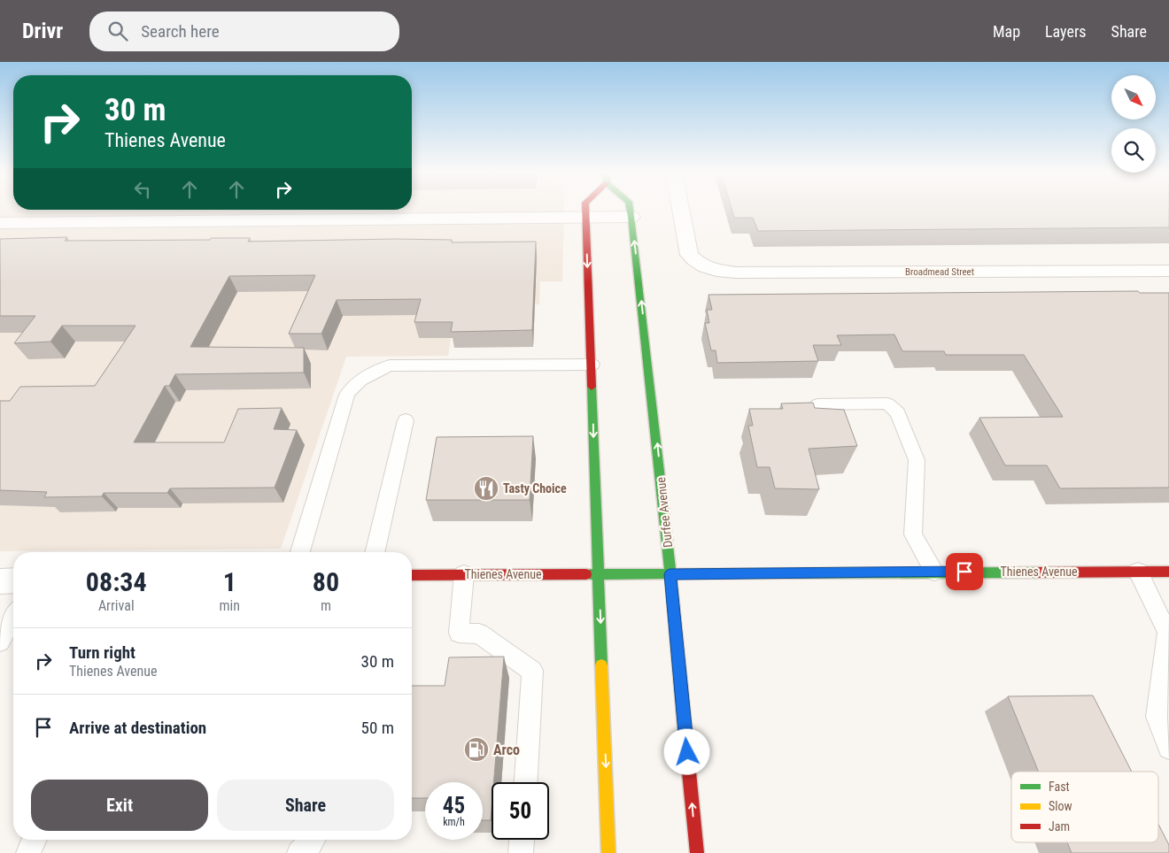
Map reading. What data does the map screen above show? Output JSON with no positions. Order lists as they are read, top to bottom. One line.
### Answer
{"streets":{"main road":["Durfee Avenue","Thienes Avenue"],"street":["Broadmead Street"]},"crossings":[["Durfee Avenue","Thienes Avenue"]],"places":{"restaurant":["Tasty Choice"],"fuel station":["Arco"]},"legend":["Fast","Slow","Jam"],"north":"bottom right","page":{"header":"Drivr","search":"Search here","nav":["Map","Layers","Share"],"turn":["30 m","Thienes Avenue"],"eta":["08:34","Arrival","1","min","80","m"],"list":[{"name":"Turn right","note":"Thienes Avenue","value":"30 m"},{"name":"Arrive at destination","value":"50 m"}],"buttons":["Exit","Share"],"speed":"45 km/h","limit":"50"}}
